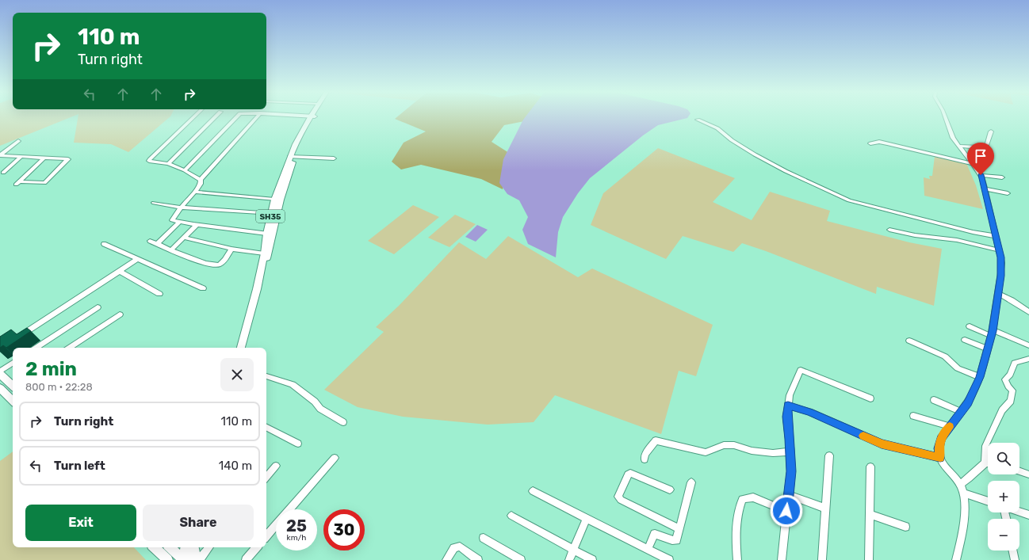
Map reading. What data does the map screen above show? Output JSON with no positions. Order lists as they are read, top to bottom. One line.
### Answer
{"streets":{"main road":["SH35"]},"page":{"turn":["110 m","Turn right"],"heading":["2 min","800 m · 22:28"],"list":[{"name":"Turn right","value":"110 m"},{"name":"Turn left","value":"140 m"}],"map_buttons":["+","−"],"buttons":["Exit","Share"],"speed":"25 km/h","limit":"30"}}
